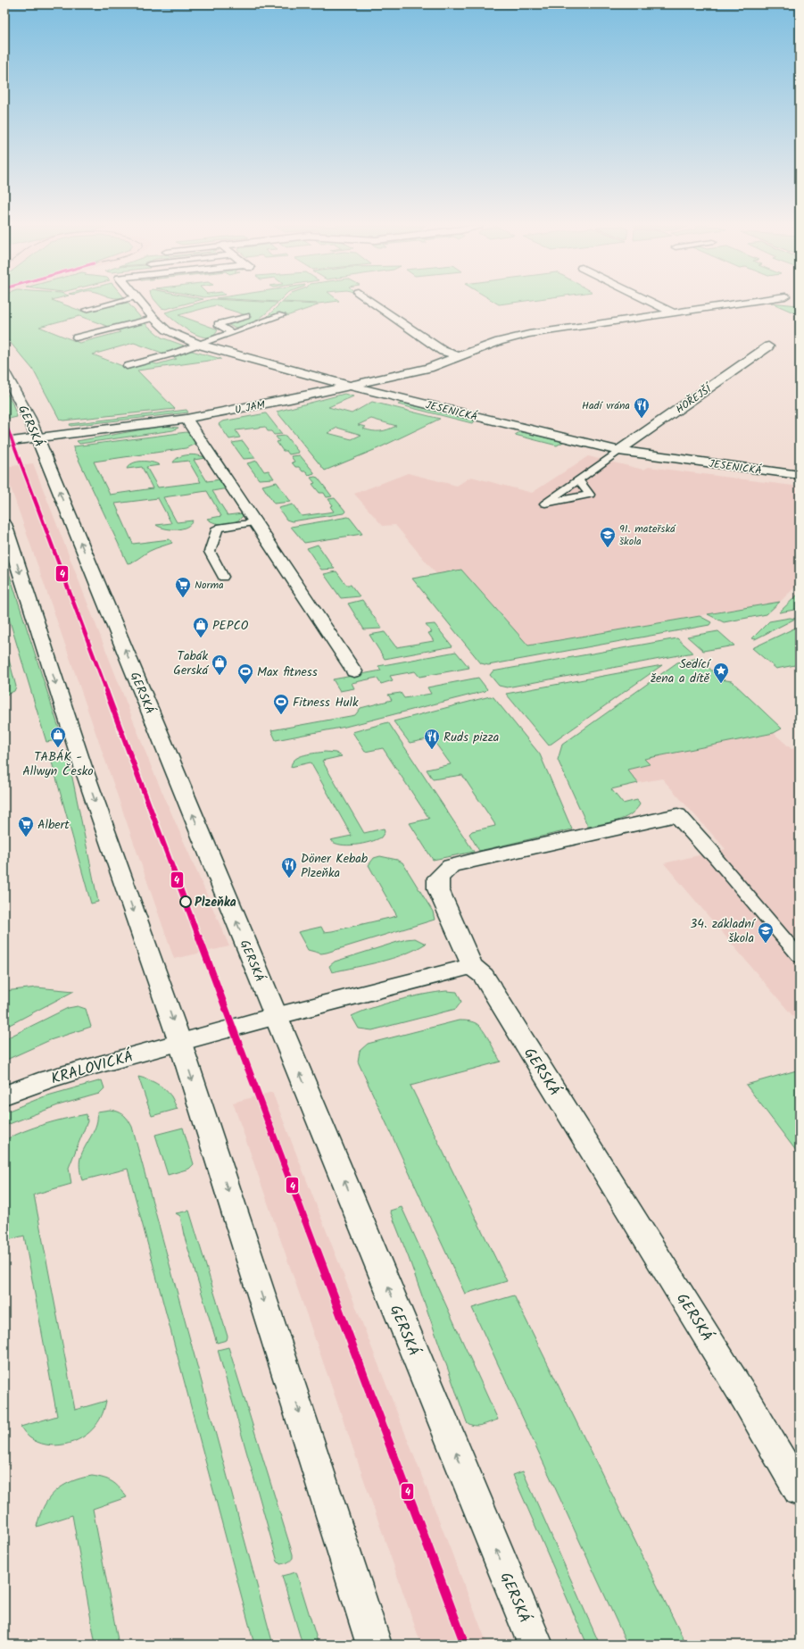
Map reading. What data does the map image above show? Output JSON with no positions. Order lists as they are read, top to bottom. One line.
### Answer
{"streets":{"street":["HOŘEJŠÍ","U JAM","JESENICKÁ","GERSKÁ","KRALOVICKÁ"]},"crossings":[["HOŘEJŠÍ","JESENICKÁ"],["U JAM","JESENICKÁ"],["U JAM","GERSKÁ"]],"places":{"restaurant":["Hadí vrána","Ruds pizza","Döner Kebab Plzeňka"],"school or university":["91. mateřská škola","34. základní škola"],"supermarket":["Norma","Albert"],"shop":["PEPCO","Tabák Gerská","TABÁK - Allwyn Česko"],"place":["Sedící žena a dítě"],"sports":["Max fitness","Fitness Hulk"],"other":["Plzeňka"]},"lines":["transit line 4"]}
